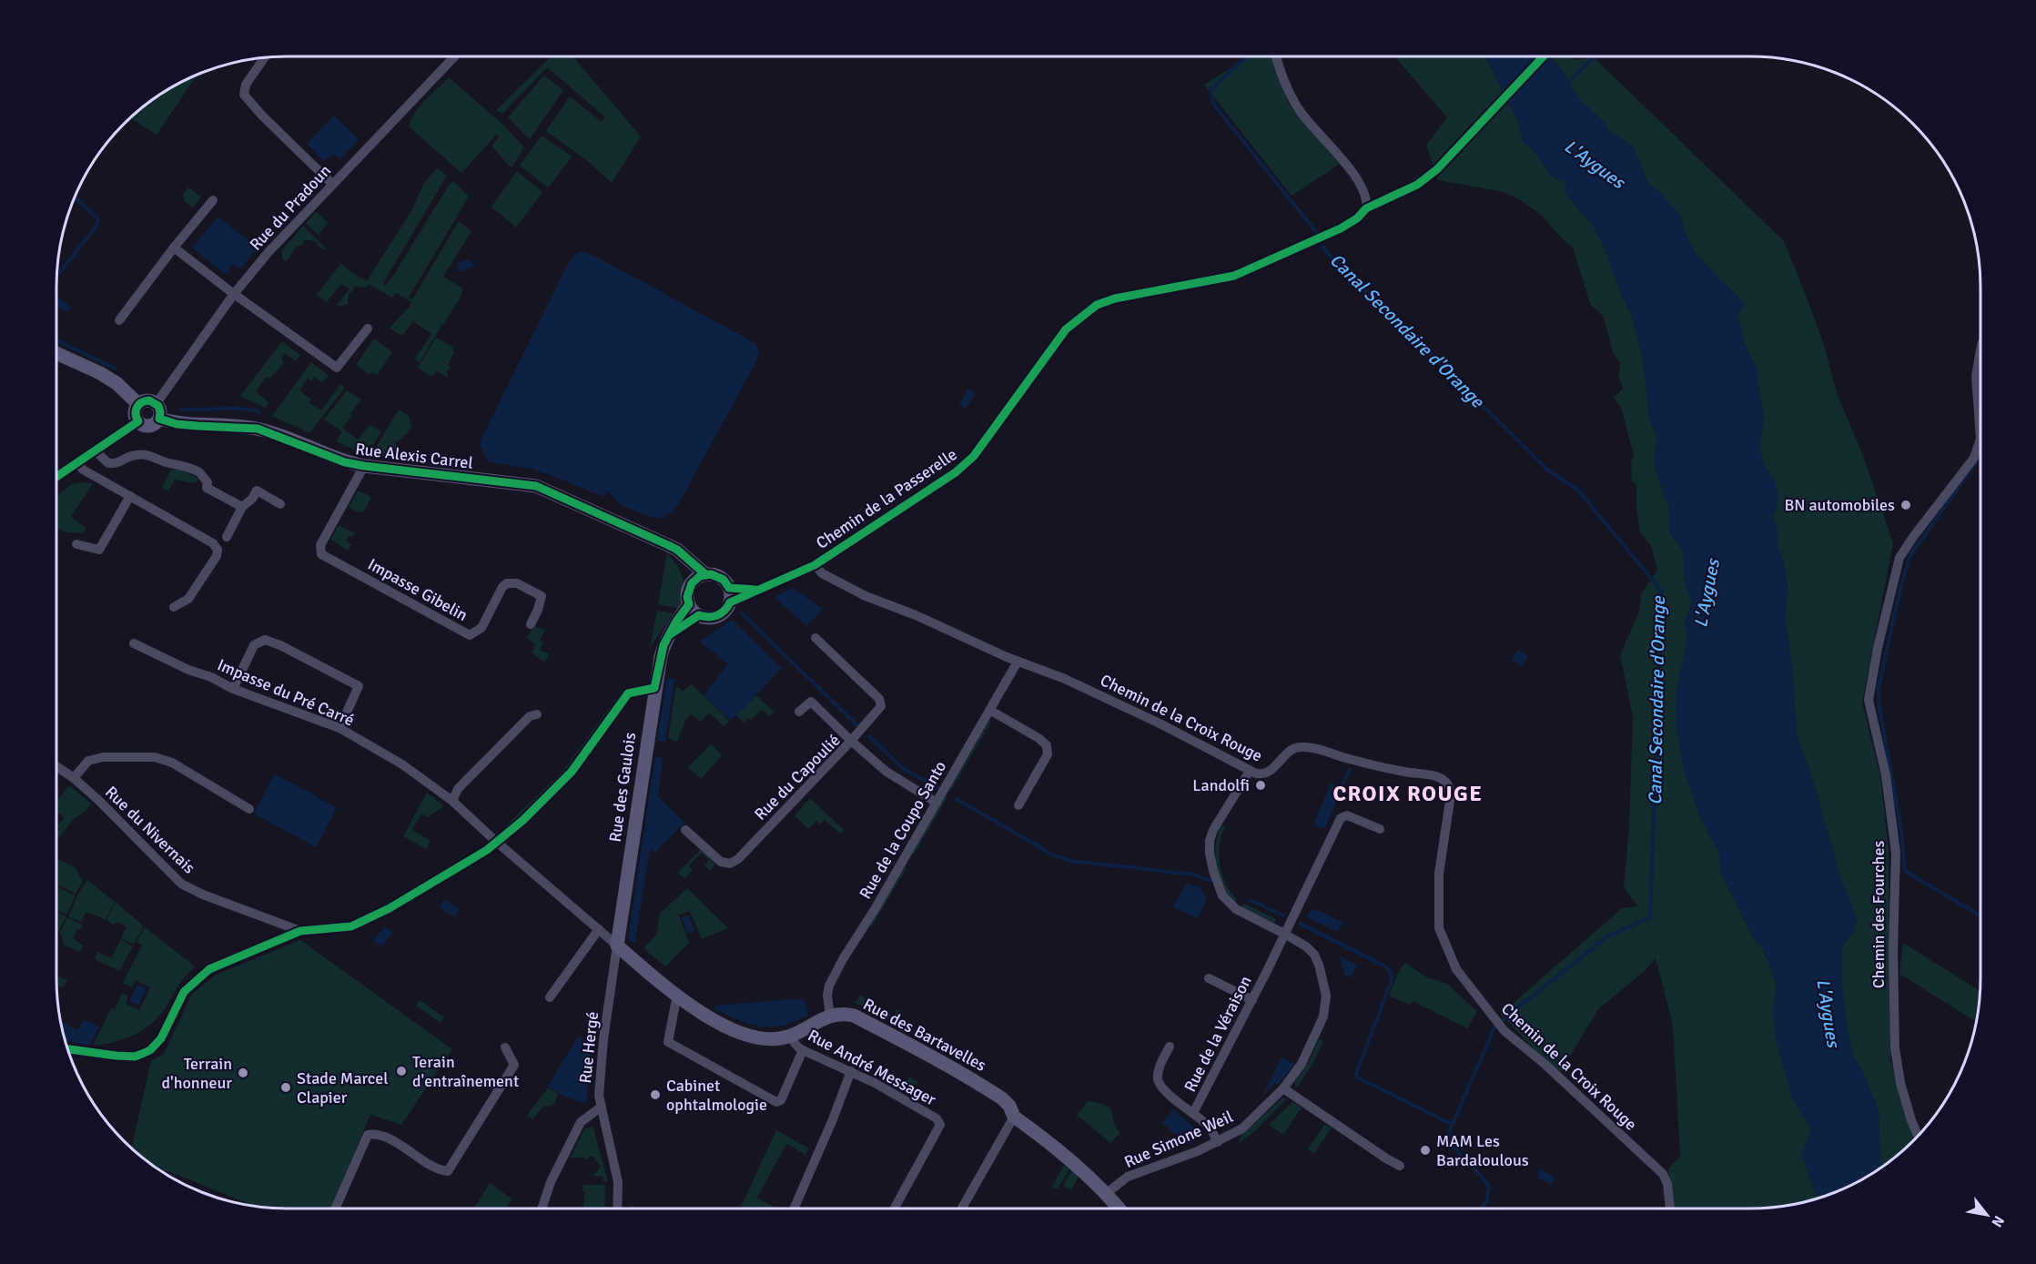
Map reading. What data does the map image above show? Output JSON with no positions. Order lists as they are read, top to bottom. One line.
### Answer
{"streets":{"street":["Rue du Pradoun","Rue Alexis Carrel","Chemin de la Passerelle","Impasse Gibelin","Impasse du Pré Carré","Chemin de la Croix Rouge","Rue du Capoulié","Rue des Gaulois","Rue du Nivernais","Rue de la Coupo Santo","Chemin des Fourches","Rue de la Véraison","Rue des Bartavelles","Rue Hergé","Rue André Messager","Rue Simone Weil"]},"crossings":[["Rue du Pradoun","Rue Alexis Carrel"],["Rue Alexis Carrel","Chemin de la Passerelle"],["Rue Alexis Carrel","Impasse Gibelin"],["Chemin de la Passerelle","Chemin de la Croix Rouge"],["Chemin de la Passerelle","Rue des Gaulois"],["Impasse du Pré Carré","Rue des Bartavelles"],["Chemin de la Croix Rouge","Rue de la Coupo Santo"],["Chemin de la Croix Rouge","Rue Simone Weil"],["Rue du Capoulié","Rue de la Coupo Santo"],["Rue des Gaulois","Rue des Bartavelles"],["Rue des Gaulois","Rue Hergé"],["Rue de la Coupo Santo","Rue des Bartavelles"],["Rue de la Véraison","Rue Simone Weil"],["Rue des Bartavelles","Rue Hergé"],["Rue des Bartavelles","Rue André Messager"],["Rue des Bartavelles","Rue Simone Weil"]],"districts":["CROIX ROUGE"],"water":["L'Aygues","Canal Secondaire d'Orange"],"places":["BN automobiles","Landolfi","Terain d'entraînement","Terrain d'honneur","Stade Marcel Clapier","Cabinet ophtalmologie","MAM Les Bardaloulous"],"north":"bottom right"}
